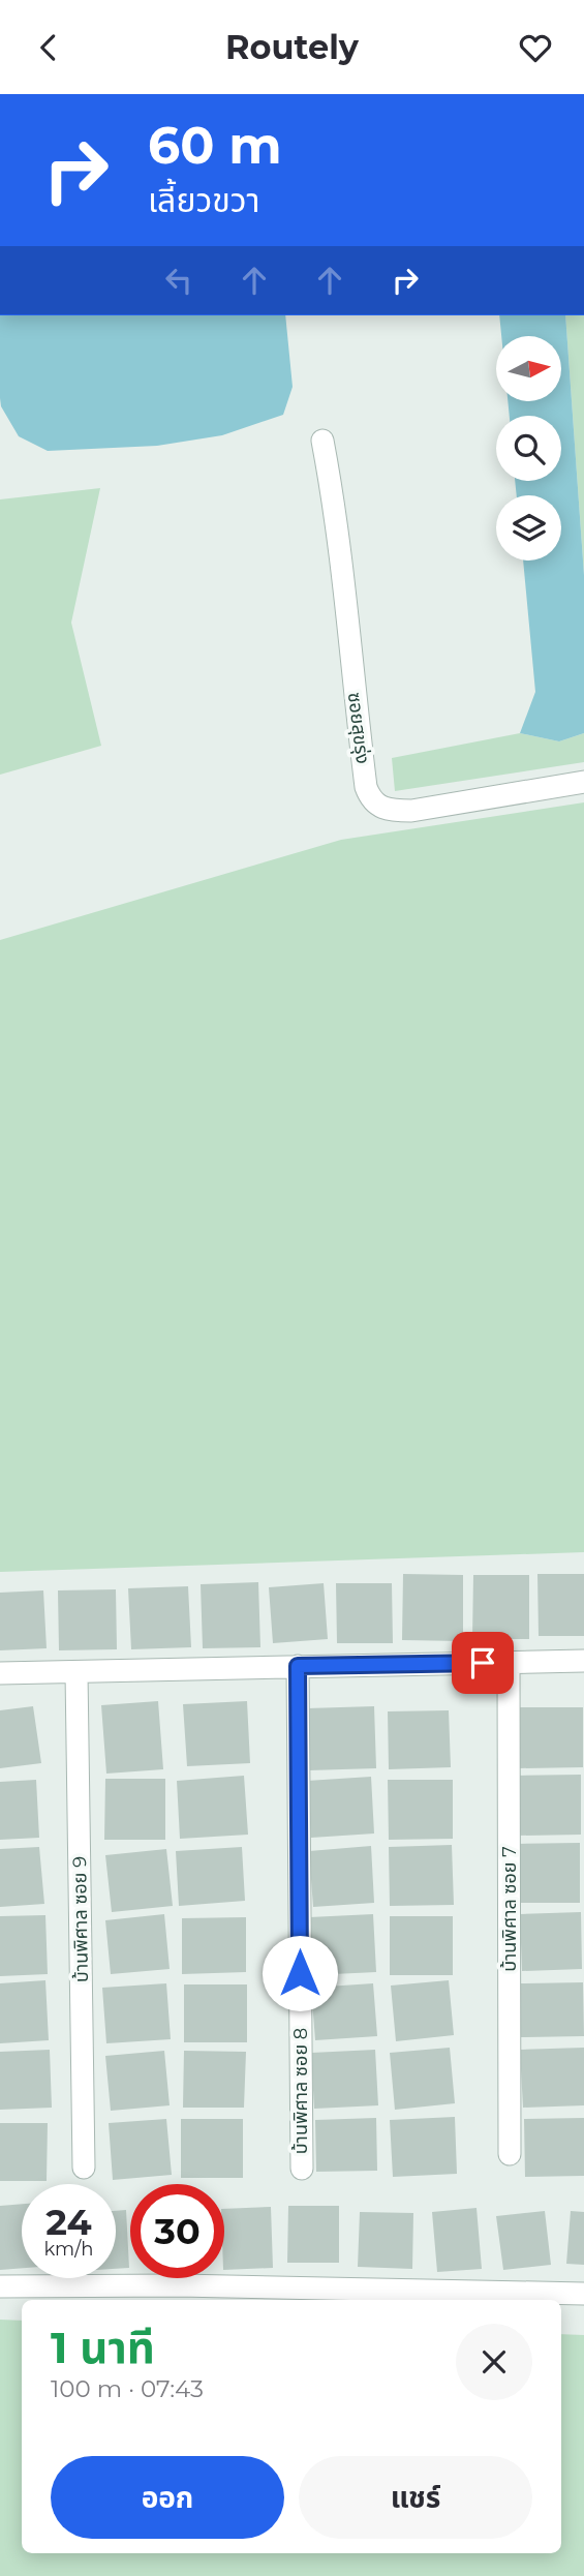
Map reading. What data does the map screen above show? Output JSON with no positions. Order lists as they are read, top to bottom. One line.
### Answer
{"streets":{"street":["ซอยสุขรุ่ง","บ้านพิศาล ซอย 7","บ้านพิศาล ซอย 9","บ้านพิศาล ซอย 8"]},"north":"right","page":{"header":"Routely","turn":["60 m","เลี้ยวขวา"],"speed":"24 km/h","limit":"30","heading":["1 นาที","100 m · 07:43"],"buttons":["ออก","แชร์"]}}
